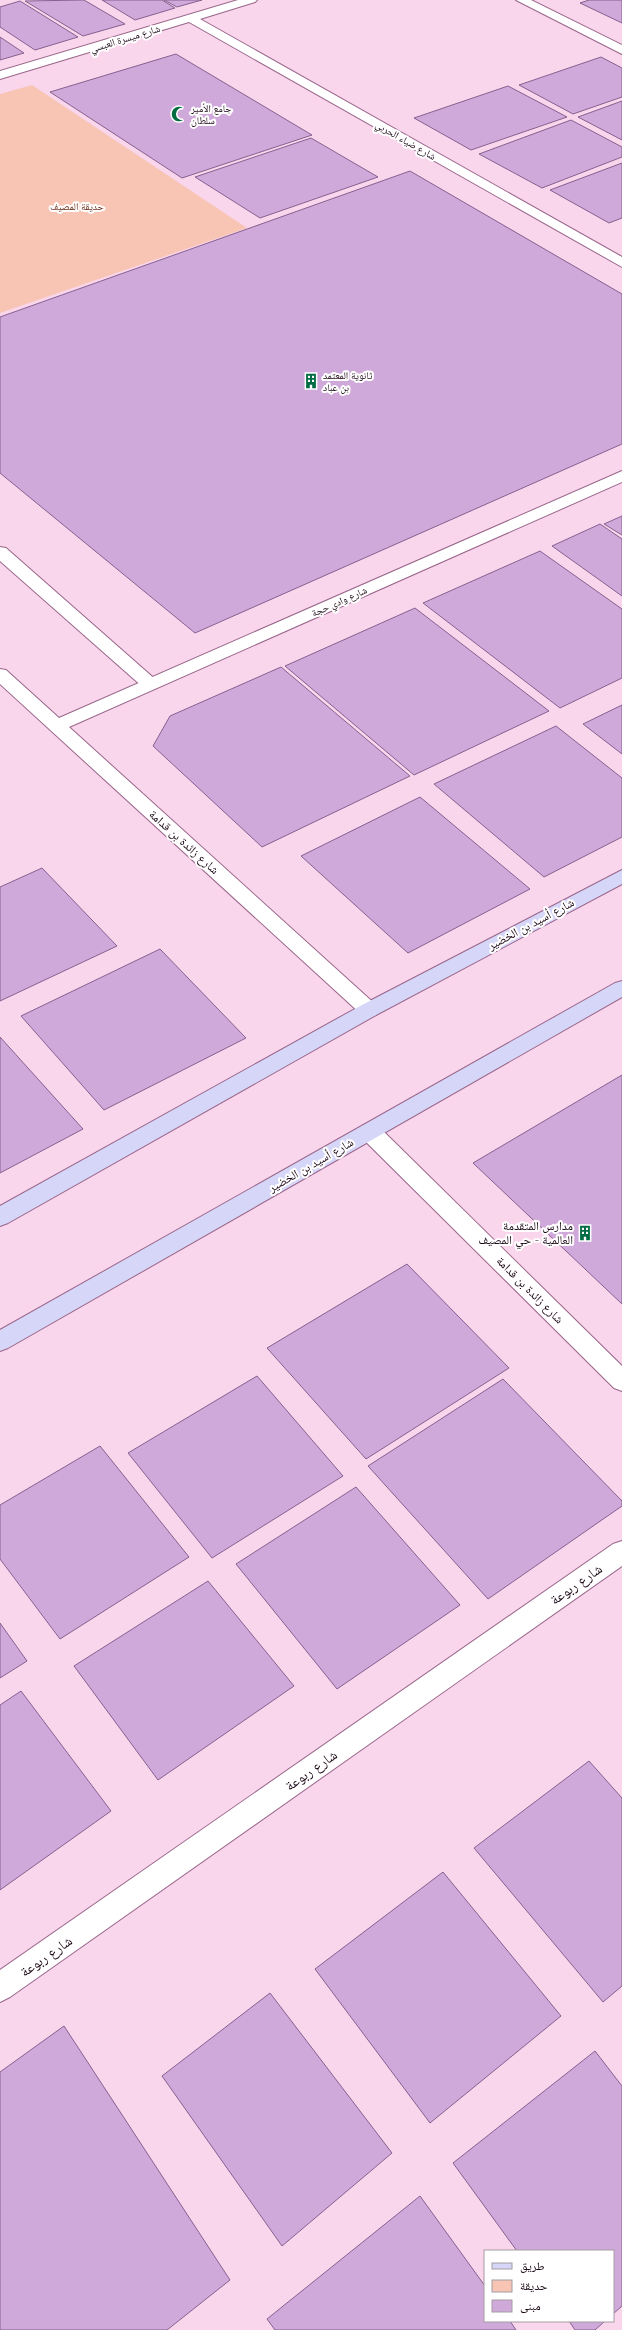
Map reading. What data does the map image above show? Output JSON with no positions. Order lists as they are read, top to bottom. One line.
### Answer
{"streets":{"street":["شارع ميسرة العبسي","شارع ضياء الحربي","شارع وادي حجة","شارع زائدة بن قدامة","شارع أسيد بن الخضير","شارع ربوعة"]},"crossings":[["شارع ميسرة العبسي","شارع ضياء الحربي"],["شارع وادي حجة","شارع زائدة بن قدامة"],["شارع زائدة بن قدامة","شارع أسيد بن الخضير"]],"parks":["حديقة المصيف"],"places":{"mosque":["جامع الأمير سلطان"],"building":["ثانوية المعتمد بن عباد","مدارس المتقدمة العالمية - حي المصيف"]},"legend":["طريق","حديقة","مبنى"]}
